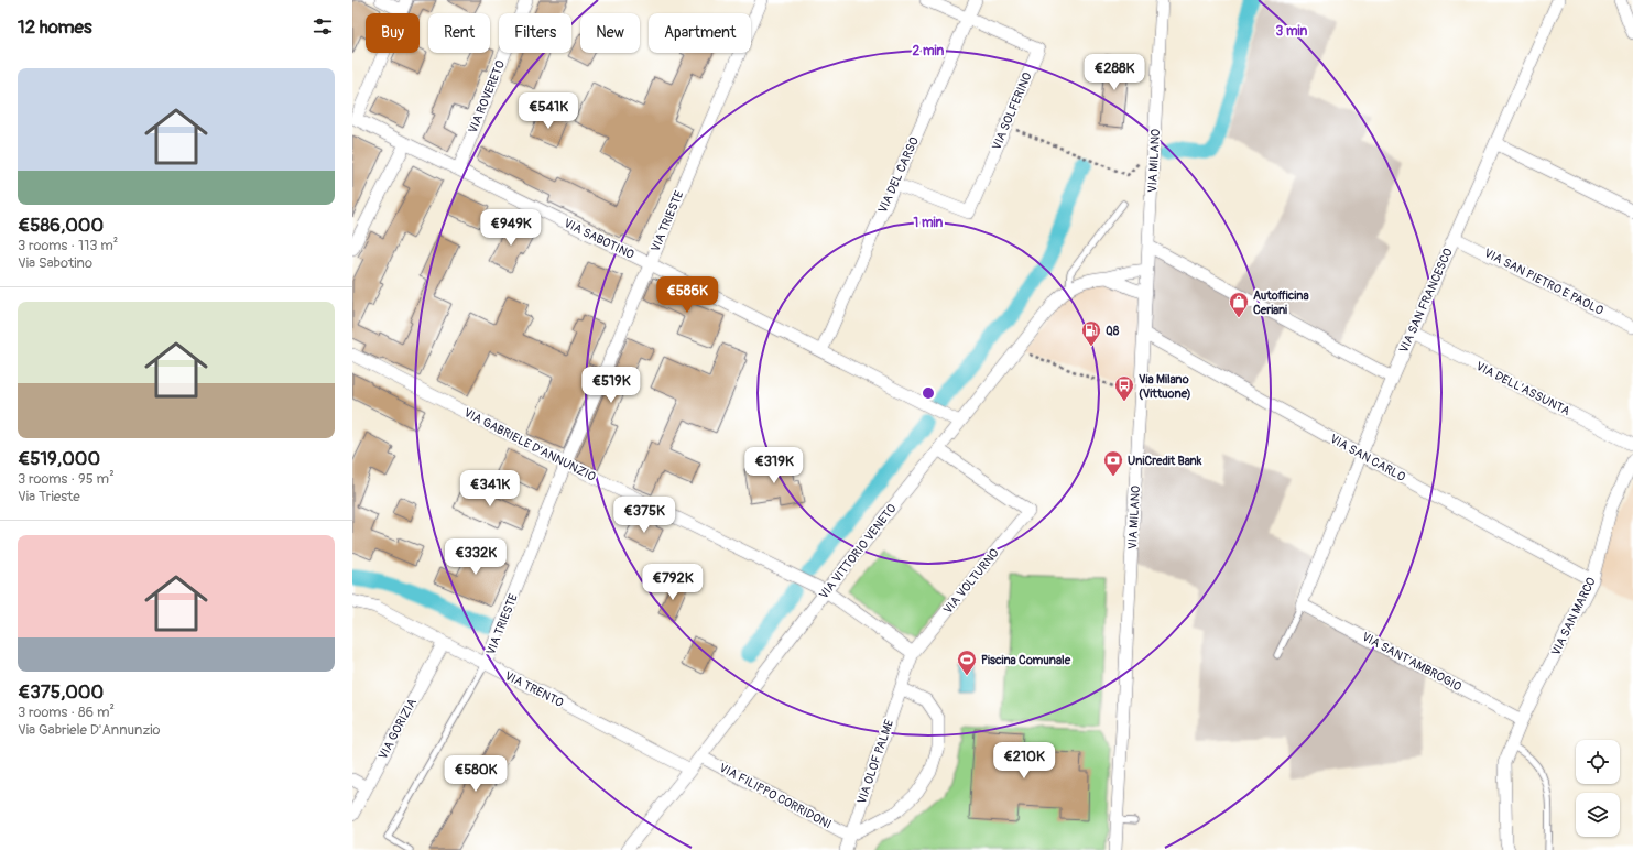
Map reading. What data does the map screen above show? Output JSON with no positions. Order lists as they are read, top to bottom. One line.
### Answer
{"streets":{"street":["VIA ROVERETO","VIA SOLFERINO","VIA MILANO","VIA DEL CARSO","VIA TRIESTE","VIA SABOTINO","VIA SAN PIETRO E PAOLO","VIA SAN FRANCESCO","VIA DELL'ASSUNTA","VIA GABRIELE D'ANNUNZIO","VIA SAN CARLO","VIA VITTORIO VENETO","VIA VOLTURNO","VIA SAN MARCO","VIA SANT'AMBROGIO","VIA TRENTO","VIA GORIZIA","VIA OLOF PALME","VIA FILIPPO CORRIDONI"]},"crossings":[["VIA ROVERETO","VIA SABOTINO"],["VIA SOLFERINO","VIA DEL CARSO"],["VIA MILANO","VIA SAN CARLO"],["VIA MILANO","VIA VITTORIO VENETO"],["VIA DEL CARSO","VIA SABOTINO"],["VIA TRIESTE","VIA SABOTINO"],["VIA TRIESTE","VIA GABRIELE D'ANNUNZIO"],["VIA TRIESTE","VIA TRENTO"],["VIA SABOTINO","VIA VITTORIO VENETO"],["VIA SAN PIETRO E PAOLO","VIA SAN FRANCESCO"],["VIA SAN FRANCESCO","VIA DELL'ASSUNTA"],["VIA SAN FRANCESCO","VIA SAN CARLO"],["VIA SAN FRANCESCO","VIA SANT'AMBROGIO"],["VIA GABRIELE D'ANNUNZIO","VIA VITTORIO VENETO"],["VIA SAN CARLO","VIA SAN MARCO"],["VIA VITTORIO VENETO","VIA VOLTURNO"],["VIA VITTORIO VENETO","VIA TRENTO"],["VIA VITTORIO VENETO","VIA FILIPPO CORRIDONI"],["VIA VOLTURNO","VIA OLOF PALME"],["VIA SAN MARCO","VIA SANT'AMBROGIO"],["VIA TRENTO","VIA GORIZIA"],["VIA OLOF PALME","VIA FILIPPO CORRIDONI"]],"places":{"shop":["Autofficina Ceriani"],"fuel station":["Q8"],"bus stop":["Via Milano (Vittuone)"],"bank":["UniCredit Bank"],"sports":["Piscina Comunale"]},"page":{"heading":"12 homes","chip":["Buy","Rent","Filters","New","Apartment"],"list":[{"name":"€586,000","note":"3 rooms · 113 m² · Via Sabotino"},{"name":"€519,000","note":"3 rooms · 95 m² · Via Trieste"},{"name":"€375,000","note":"3 rooms · 86 m² · Via Gabriele D'Annunzio"}],"price":["€288K","€541K","€949K","€586K","€519K","€319K","€341K","€375K","€332K","€792K","€210K","€580K"]},"rings":["3 min","2 min","1 min"]}
